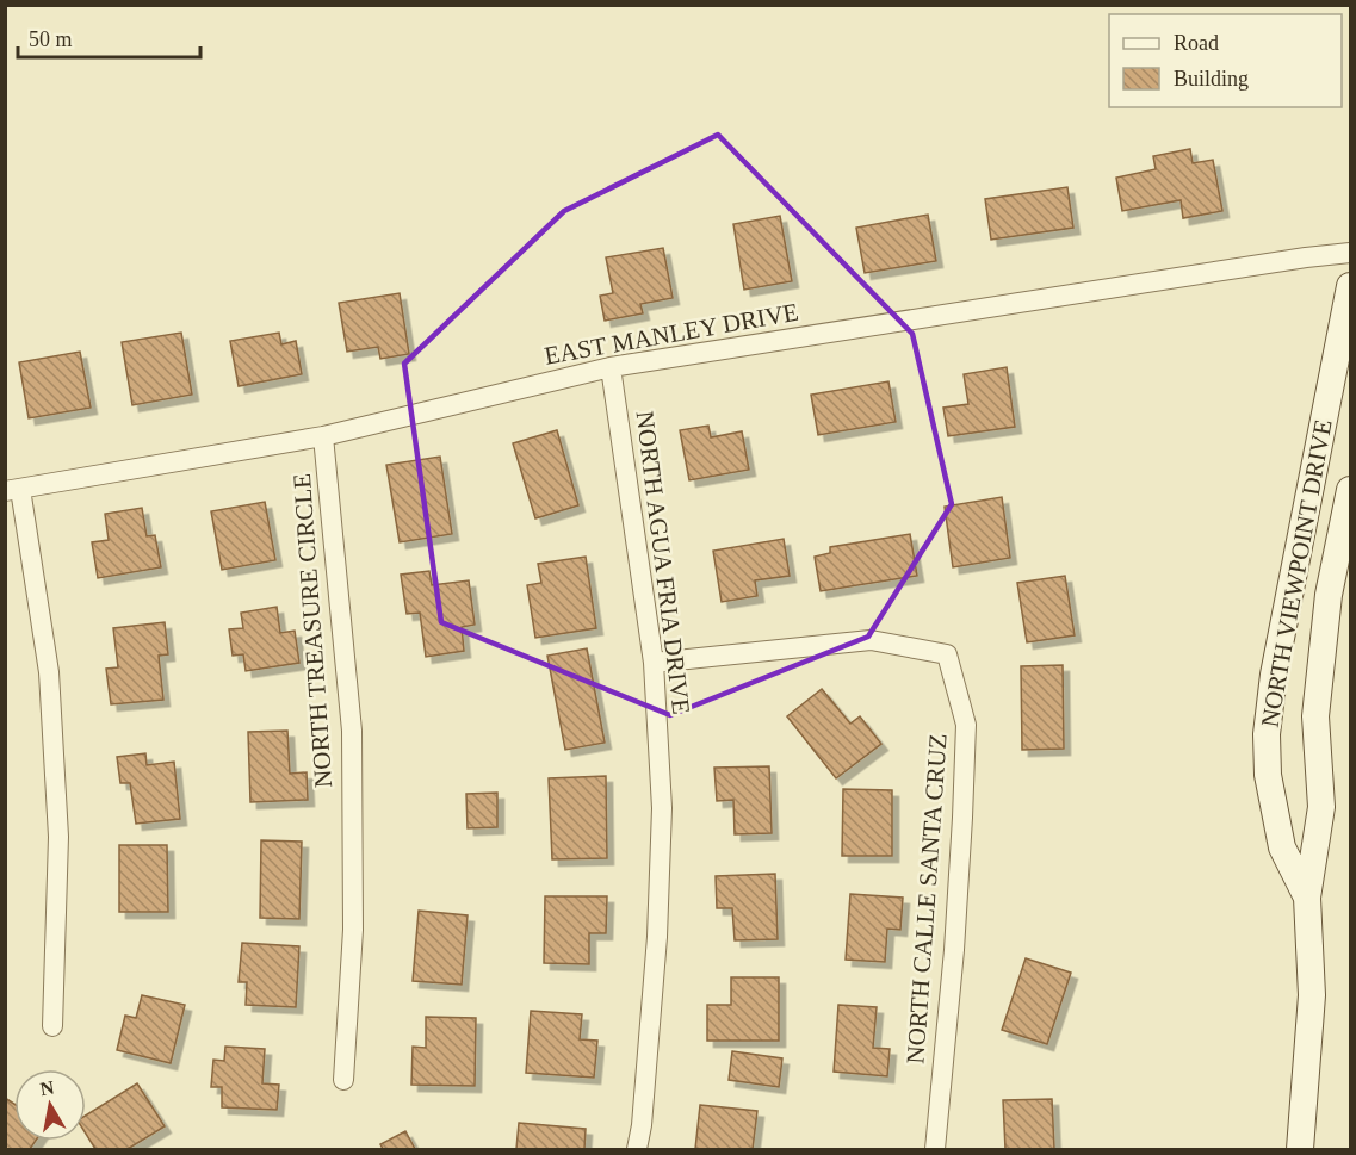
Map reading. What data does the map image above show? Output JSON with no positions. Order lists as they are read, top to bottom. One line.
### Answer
{"streets":{"main road":["NORTH VIEWPOINT DRIVE"],"street":["EAST MANLEY DRIVE","NORTH AGUA FRIA DRIVE","NORTH TREASURE CIRCLE","NORTH CALLE SANTA CRUZ"]},"crossings":[["EAST MANLEY DRIVE","NORTH AGUA FRIA DRIVE"],["EAST MANLEY DRIVE","NORTH TREASURE CIRCLE"],["NORTH AGUA FRIA DRIVE","NORTH CALLE SANTA CRUZ"]],"legend":["Road","Building"],"scale_bar":"50 m","north":"top"}
